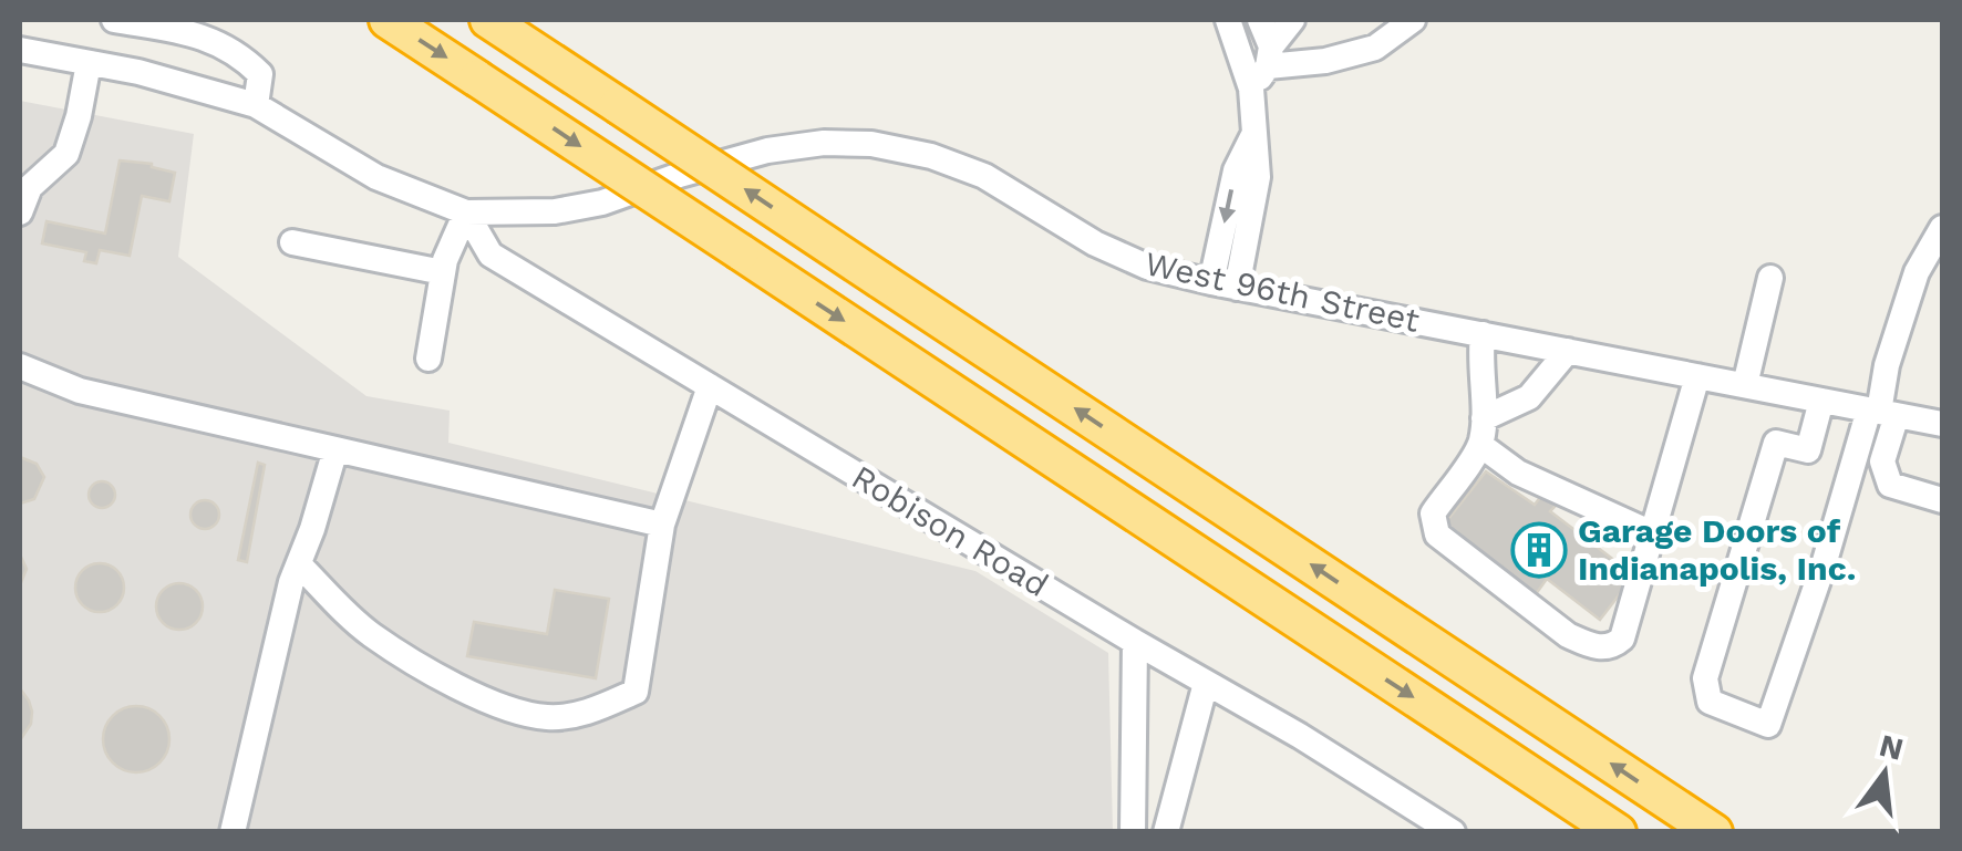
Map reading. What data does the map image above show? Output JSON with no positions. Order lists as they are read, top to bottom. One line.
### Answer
{"streets":{"street":["West 96th Street","Robison Road"]},"crossings":[["West 96th Street","Robison Road"]],"places":{"building":["Garage Doors of Indianapolis, Inc."]},"north":"top"}
